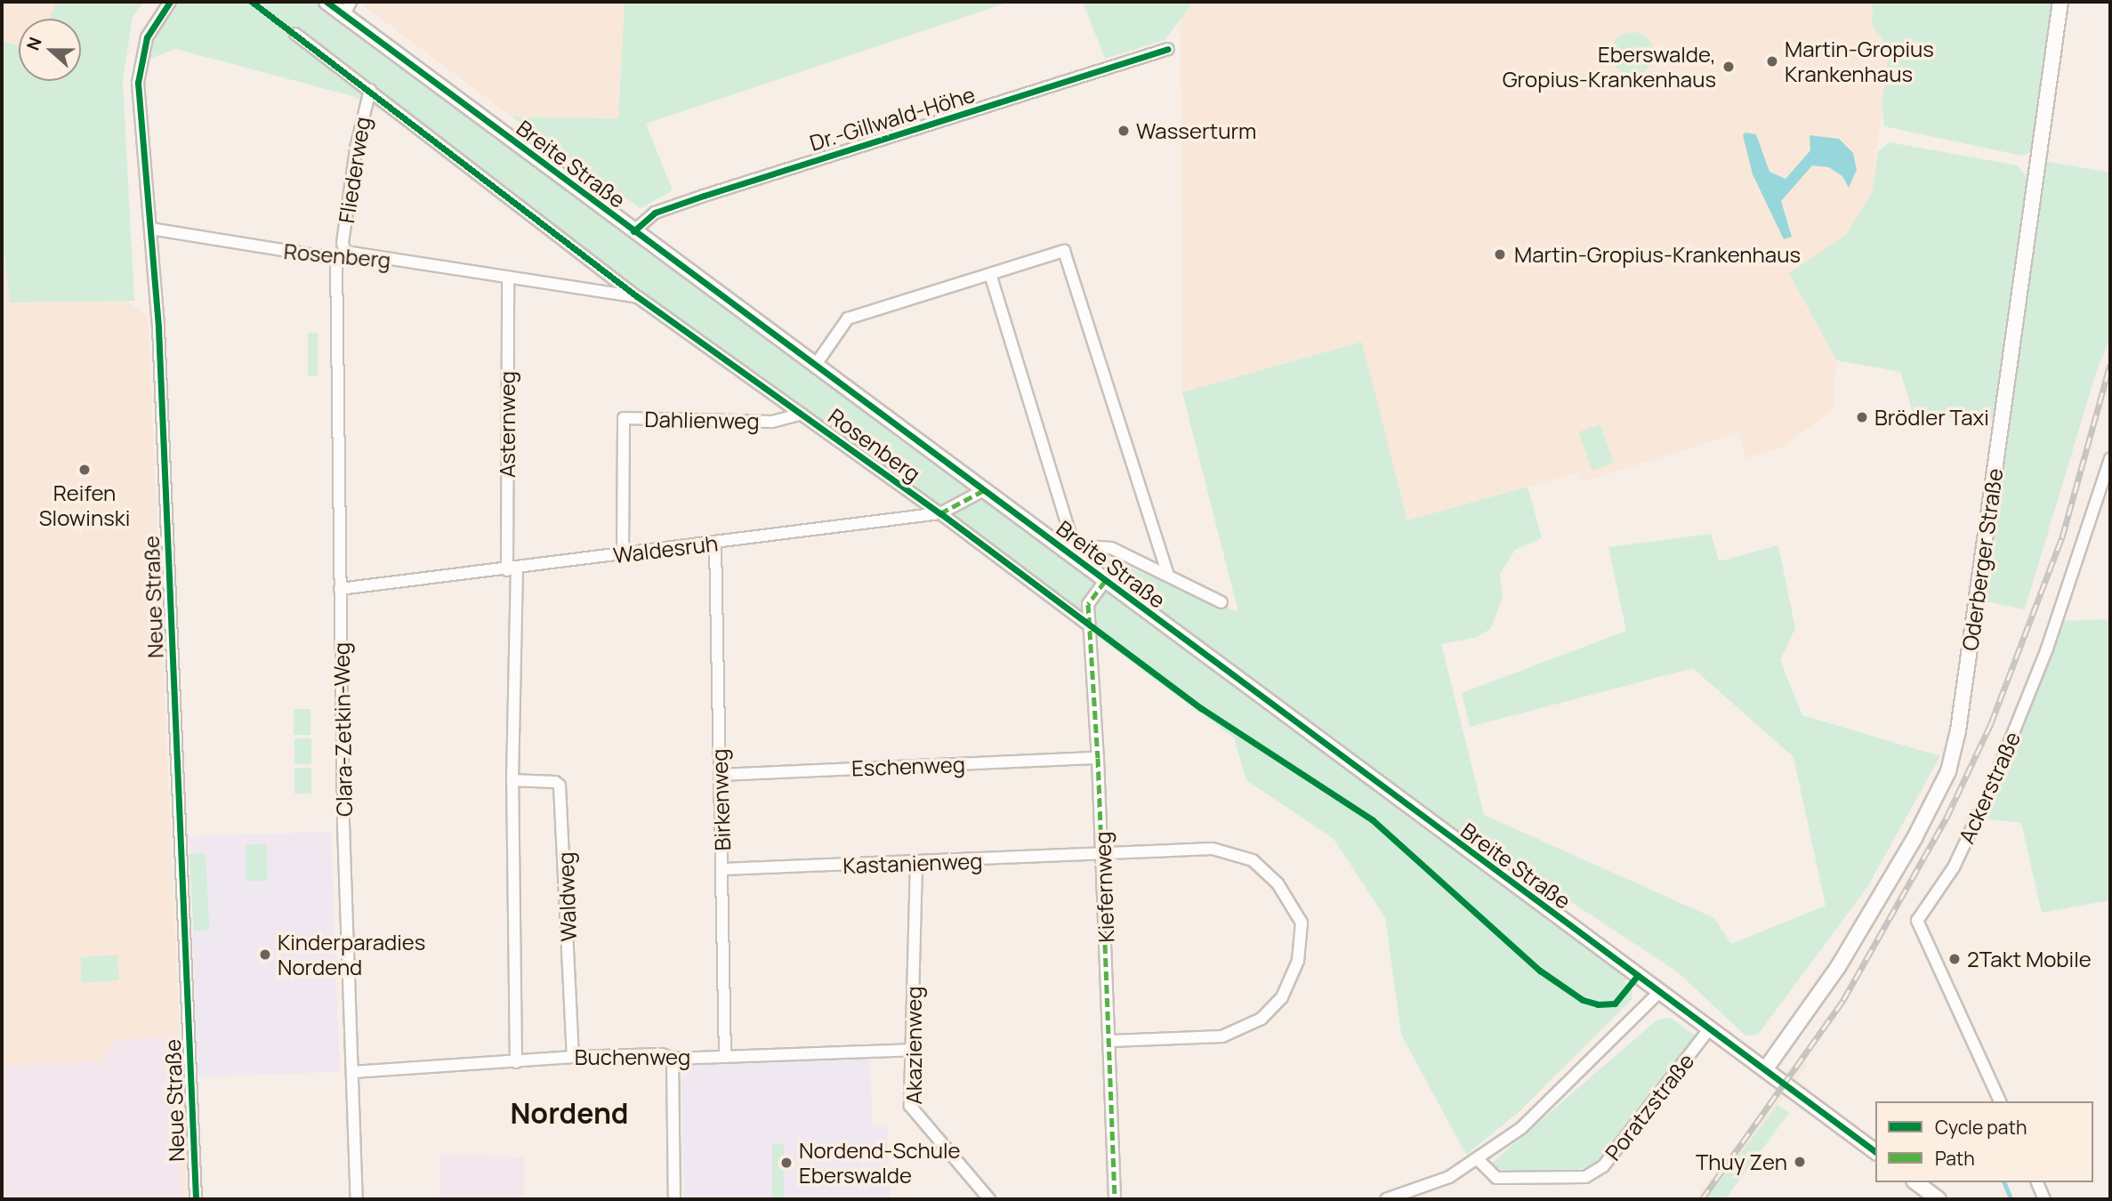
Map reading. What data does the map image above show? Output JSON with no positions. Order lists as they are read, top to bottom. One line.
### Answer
{"streets":{"main road":["Breite Straße","Oderberger Straße"],"street":["Dr.-Gillwald-Höhe","Fliederweg","Rosenberg","Dahlienweg","Asternweg","Waldesruh","Neue Straße","Clara-Zetkin-Weg","Eschenweg","Ackerstraße","Birkenweg","Kastanienweg","Kiefernweg","Waldweg","Akazienweg","Buchenweg","Poratzstraße"]},"crossings":[["Dr.-Gillwald-Höhe","Breite Straße"],["Breite Straße","Waldesruh"],["Breite Straße","Oderberger Straße"],["Breite Straße","Kiefernweg"],["Breite Straße","Poratzstraße"],["Fliederweg","Rosenberg"],["Fliederweg","Clara-Zetkin-Weg"],["Rosenberg","Dahlienweg"],["Rosenberg","Asternweg"],["Rosenberg","Waldesruh"],["Rosenberg","Neue Straße"],["Rosenberg","Clara-Zetkin-Weg"],["Rosenberg","Kiefernweg"],["Dahlienweg","Waldesruh"],["Asternweg","Waldesruh"],["Waldesruh","Clara-Zetkin-Weg"],["Waldesruh","Birkenweg"],["Clara-Zetkin-Weg","Buchenweg"],["Eschenweg","Birkenweg"],["Eschenweg","Kiefernweg"],["Birkenweg","Kastanienweg"],["Birkenweg","Buchenweg"],["Kastanienweg","Kiefernweg"],["Kastanienweg","Akazienweg"],["Waldweg","Buchenweg"],["Akazienweg","Buchenweg"]],"districts":["Nordend"],"places":["Martin-Gropius Krankenhaus","Eberswalde, Gropius-Krankenhaus","Wasserturm","Martin-Gropius-Krankenhaus","Brödler Taxi","Reifen Slowinski","Kinderparadies Nordend","2Takt Mobile","Thuy Zen","Nordend-Schule Eberswalde"],"legend":["Cycle path","Path"],"north":"left"}
